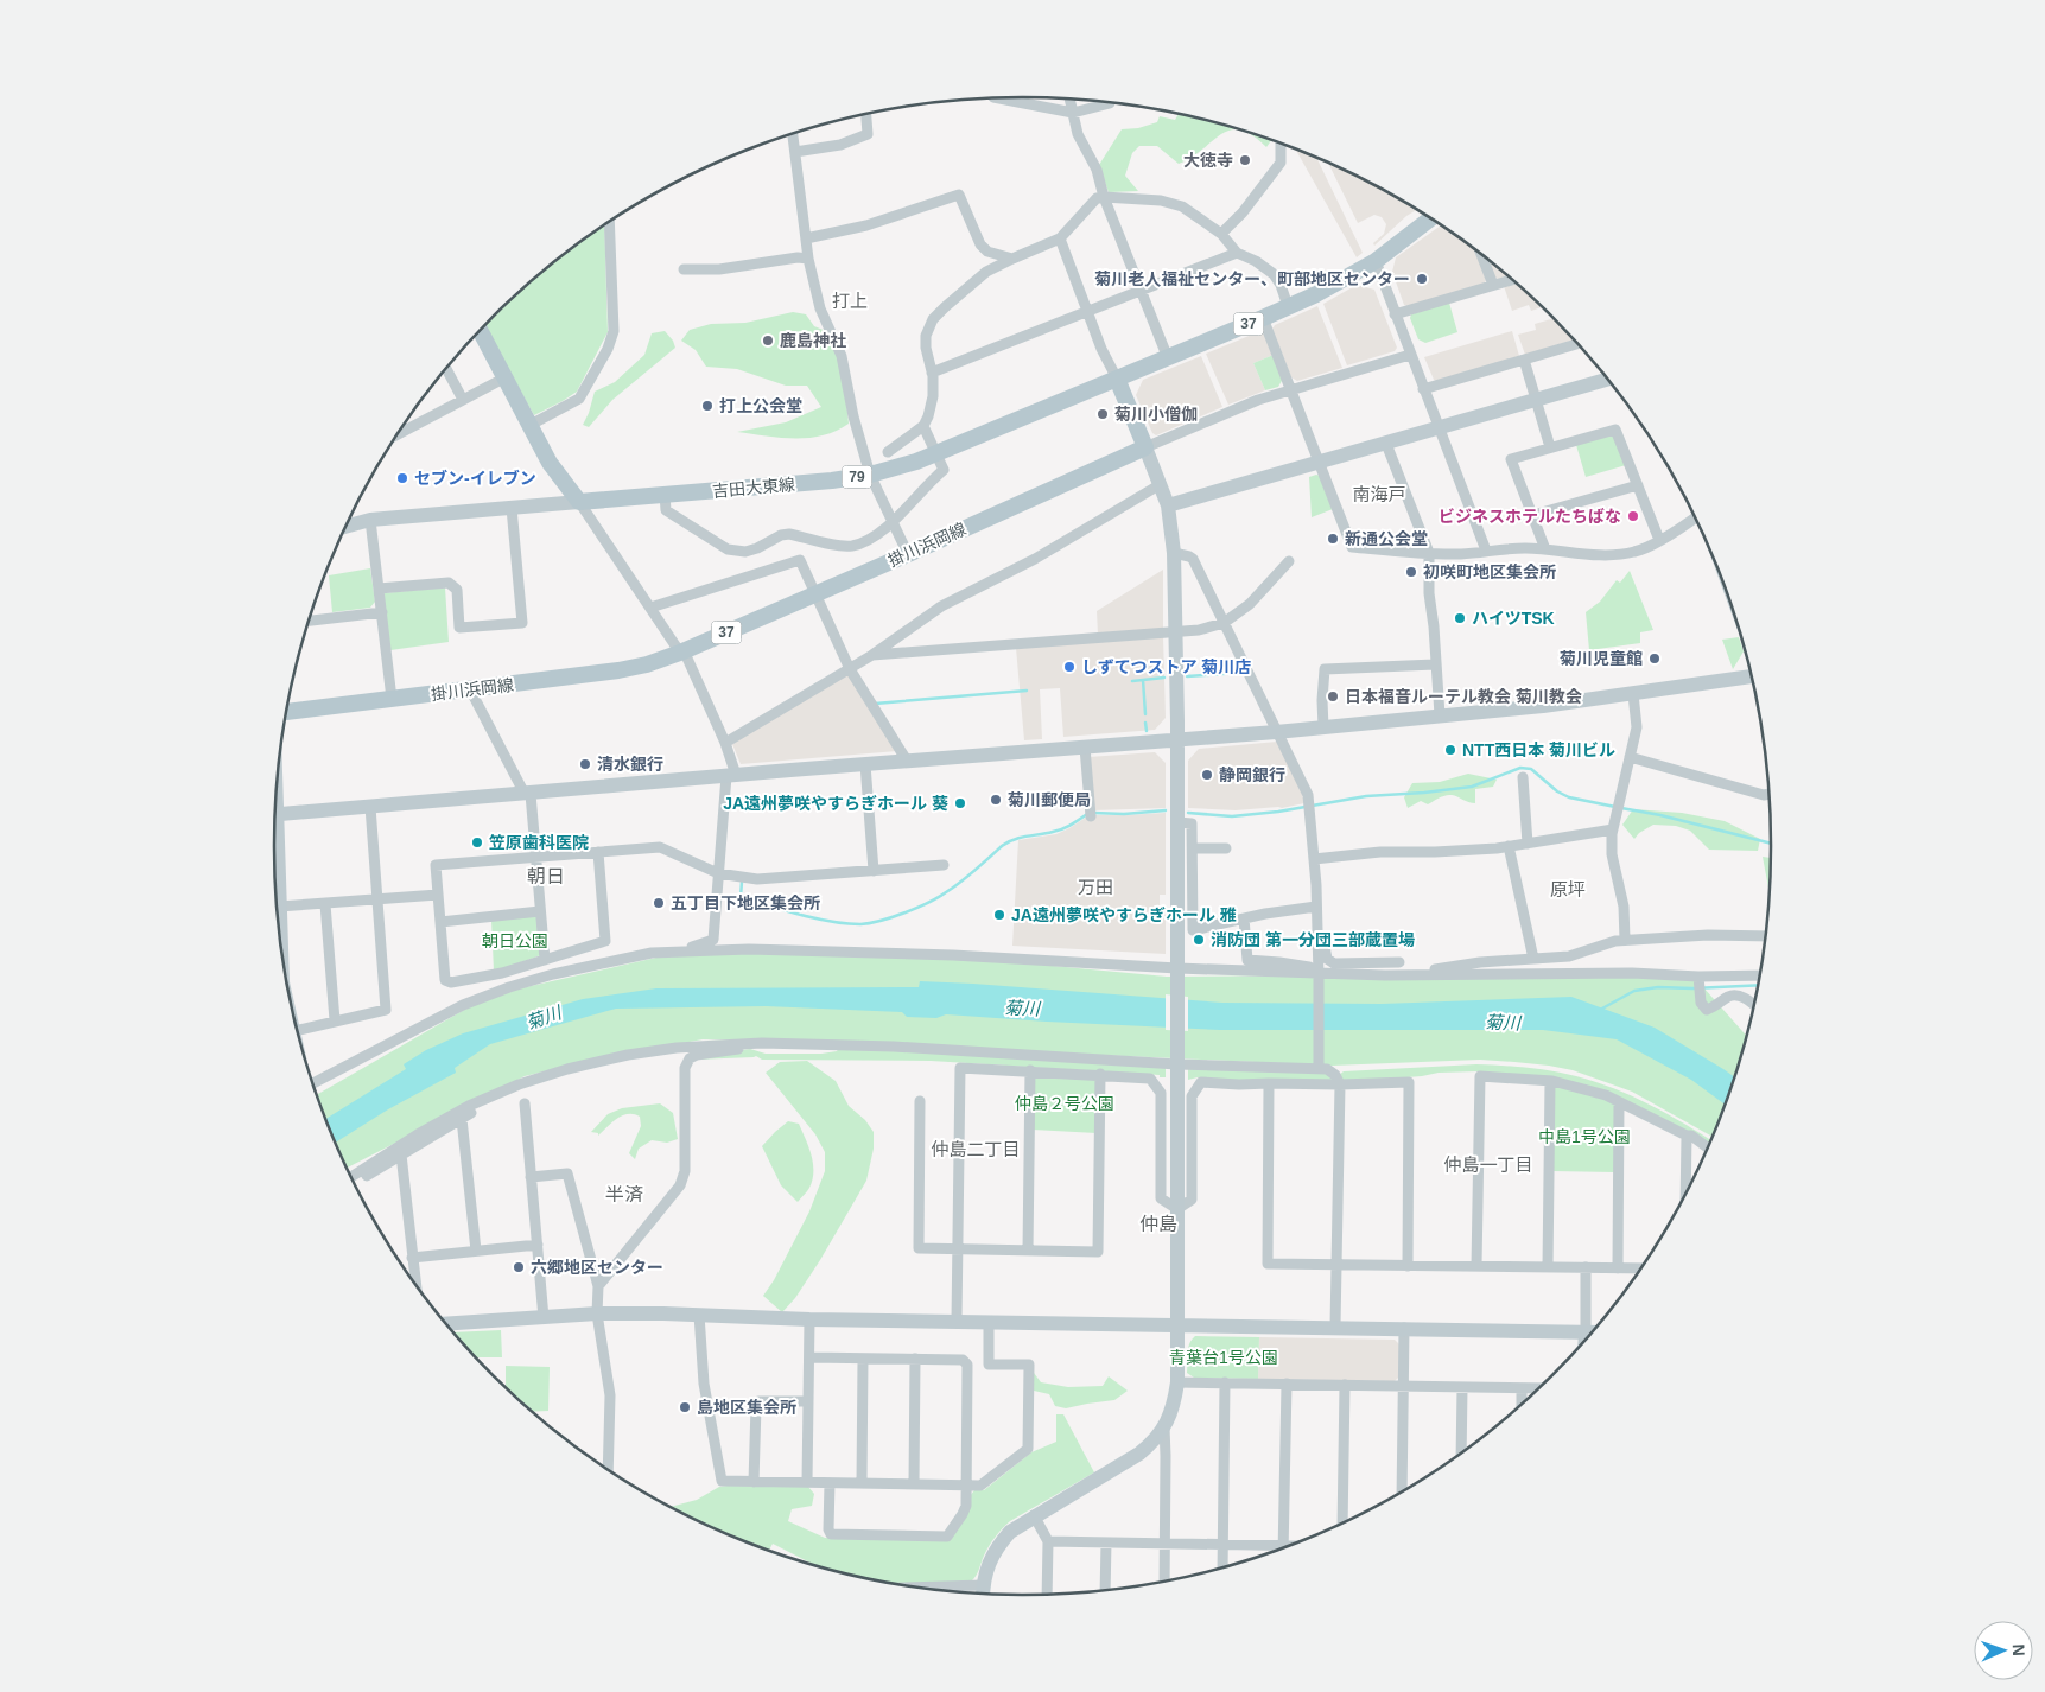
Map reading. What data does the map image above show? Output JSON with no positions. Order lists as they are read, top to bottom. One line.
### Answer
{"streets":{"main road":["37","79","吉田大東線","掛川浜岡線"]},"crossings":[["37","吉田大東線"]],"districts":["打上","南海戸","朝日","万田","原坪","仲島二丁目","仲島一丁目","半済","仲島"],"water":["菊川"],"parks":["朝日公園","仲島２号公園","中島1号公園","青葉台1号公園"],"places":["大徳寺","菊川老人福祉センター、町部地区センター","鹿島神社","打上公会堂","菊川小僧伽","セブン-イレブン","ビジネスホテルたちばな","新通公会堂","初咲町地区集会所","ハイツTSK","菊川児童館","しずてつストア 菊川店","日本福音ルーテル教会 菊川教会","NTT西日本 菊川ビル","清水銀行","静岡銀行","菊川郵便局","JA遠州夢咲やすらぎホール 葵","笠原歯科医院","五丁目下地区集会所","JA遠州夢咲やすらぎホール 雅","消防団 第一分団三部蔵置場","六郷地区センター","島地区集会所"],"north":"right"}
